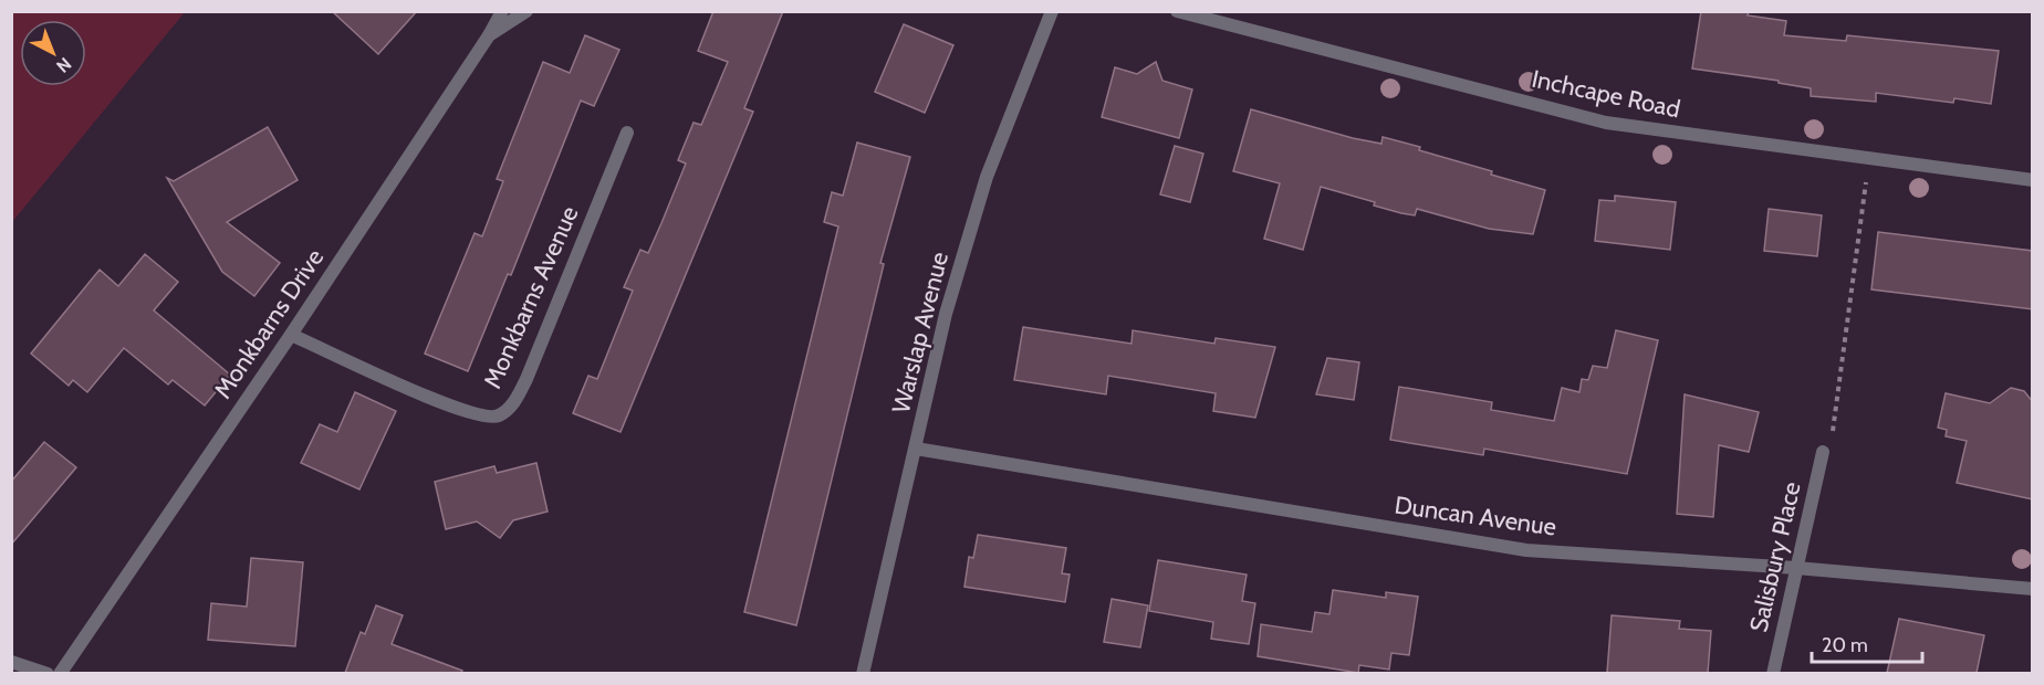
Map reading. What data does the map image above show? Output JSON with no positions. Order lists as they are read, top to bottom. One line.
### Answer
{"streets":{"street":["Inchcape Road","Monkbarns Avenue","Monkbarns Drive","Warslap Avenue","Duncan Avenue","Salisbury Place"]},"crossings":[["Monkbarns Avenue","Monkbarns Drive"],["Warslap Avenue","Duncan Avenue"],["Duncan Avenue","Salisbury Place"]],"scale_bar":"20 m","north":"bottom right"}
